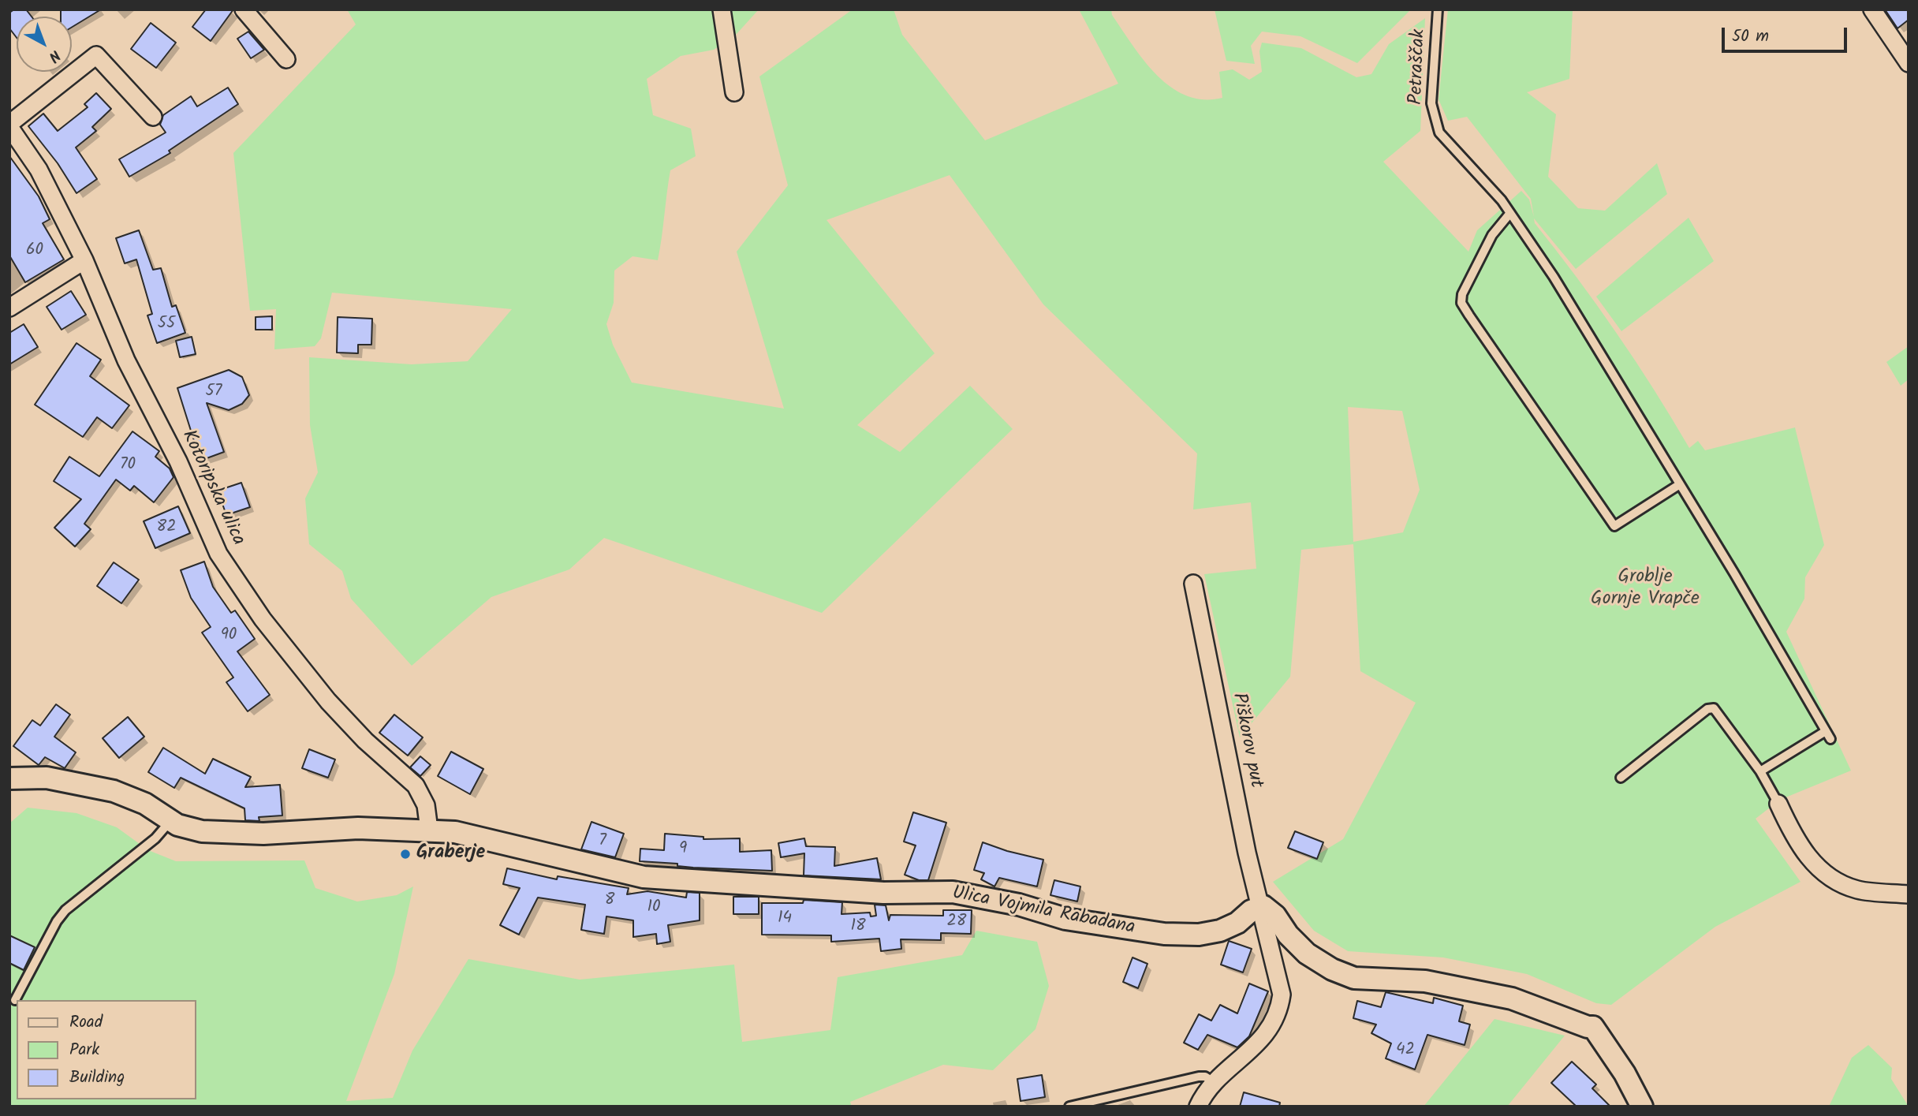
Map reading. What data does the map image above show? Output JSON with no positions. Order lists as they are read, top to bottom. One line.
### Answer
{"streets":{"street":["Kotoripska ulica","Piškorov put","Ulica Vojmila Rabadana"],"lane":["Petraščak"]},"crossings":[["Kotoripska ulica","Ulica Vojmila Rabadana"],["Piškorov put","Ulica Vojmila Rabadana"]],"parks":["Groblje Gornje Vrapče"],"places":["Graberje"],"house_numbers":["60","55","57","70","82","90","7","9","8","10","14","28","18","42"],"legend":["Road","Park","Building"],"scale_bar":"50 m","north":"bottom right"}
